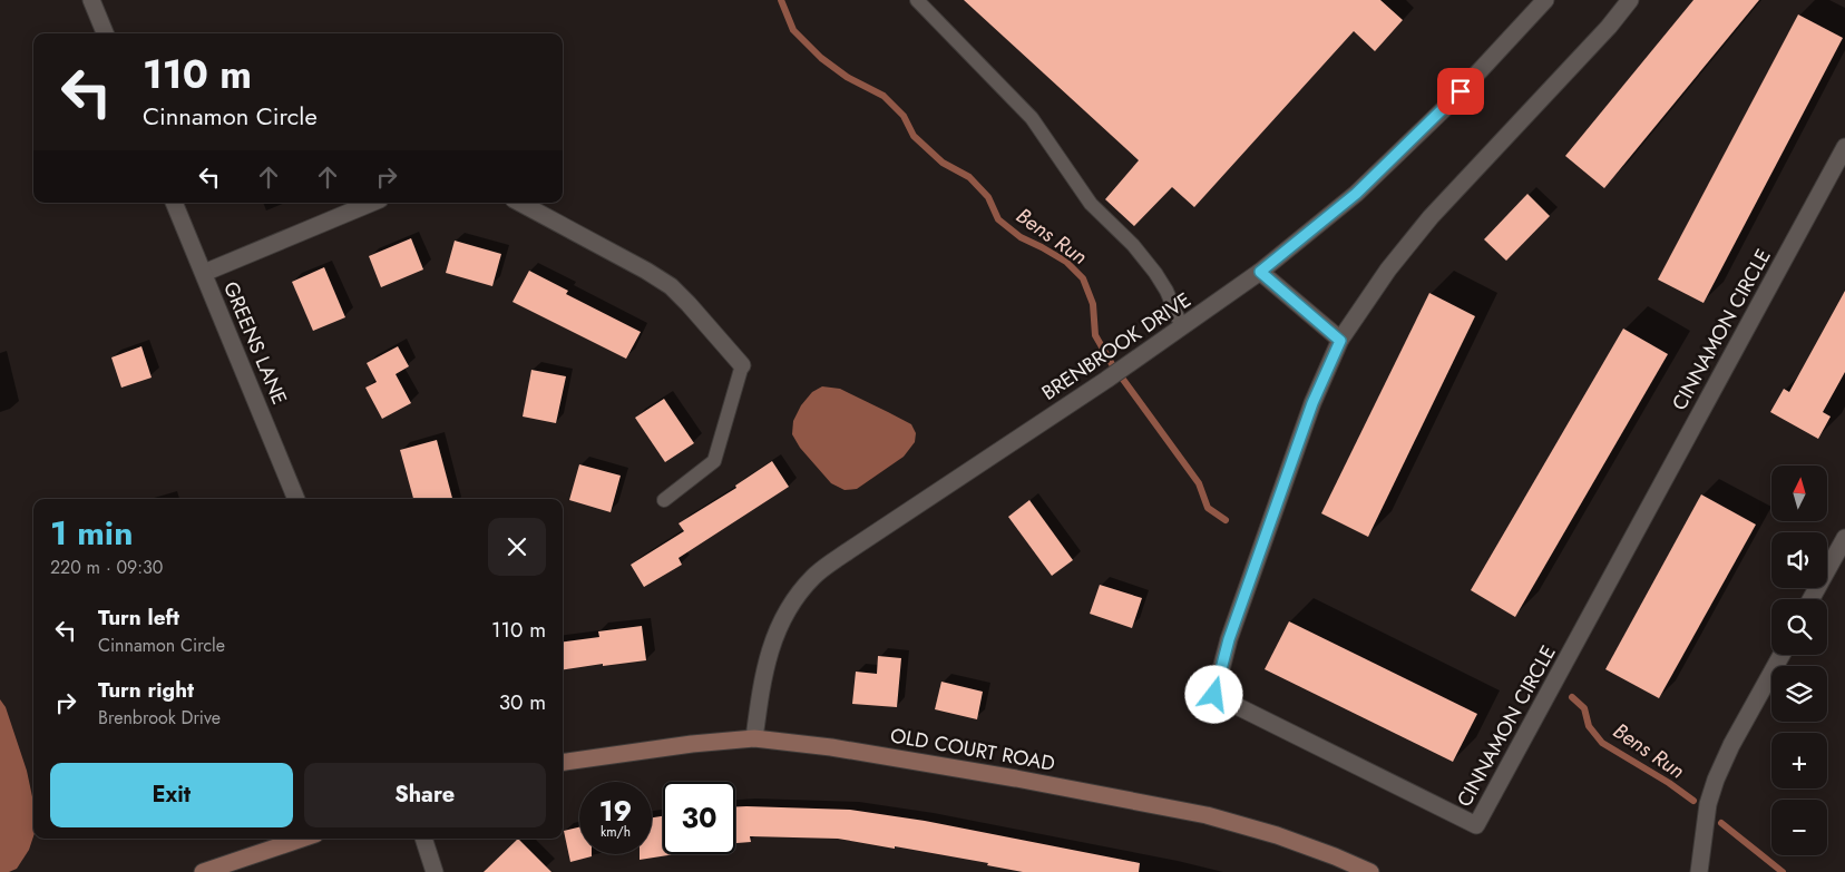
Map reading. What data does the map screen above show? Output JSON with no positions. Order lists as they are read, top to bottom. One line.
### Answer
{"streets":{"main road":["OLD COURT ROAD"],"street":["CINNAMON CIRCLE","GREENS LANE","BRENBROOK DRIVE"]},"crossings":[["BRENBROOK DRIVE","OLD COURT ROAD"]],"water":["Bens Run"],"north":"top","page":{"turn":["110 m","Cinnamon Circle"],"map_buttons":["+","−"],"heading":["1 min","220 m · 09:30"],"list":[{"name":"Turn left","note":"Cinnamon Circle","value":"110 m"},{"name":"Turn right","note":"Brenbrook Drive","value":"30 m"}],"buttons":["Exit","Share"],"speed":"19 km/h","limit":"30"}}
